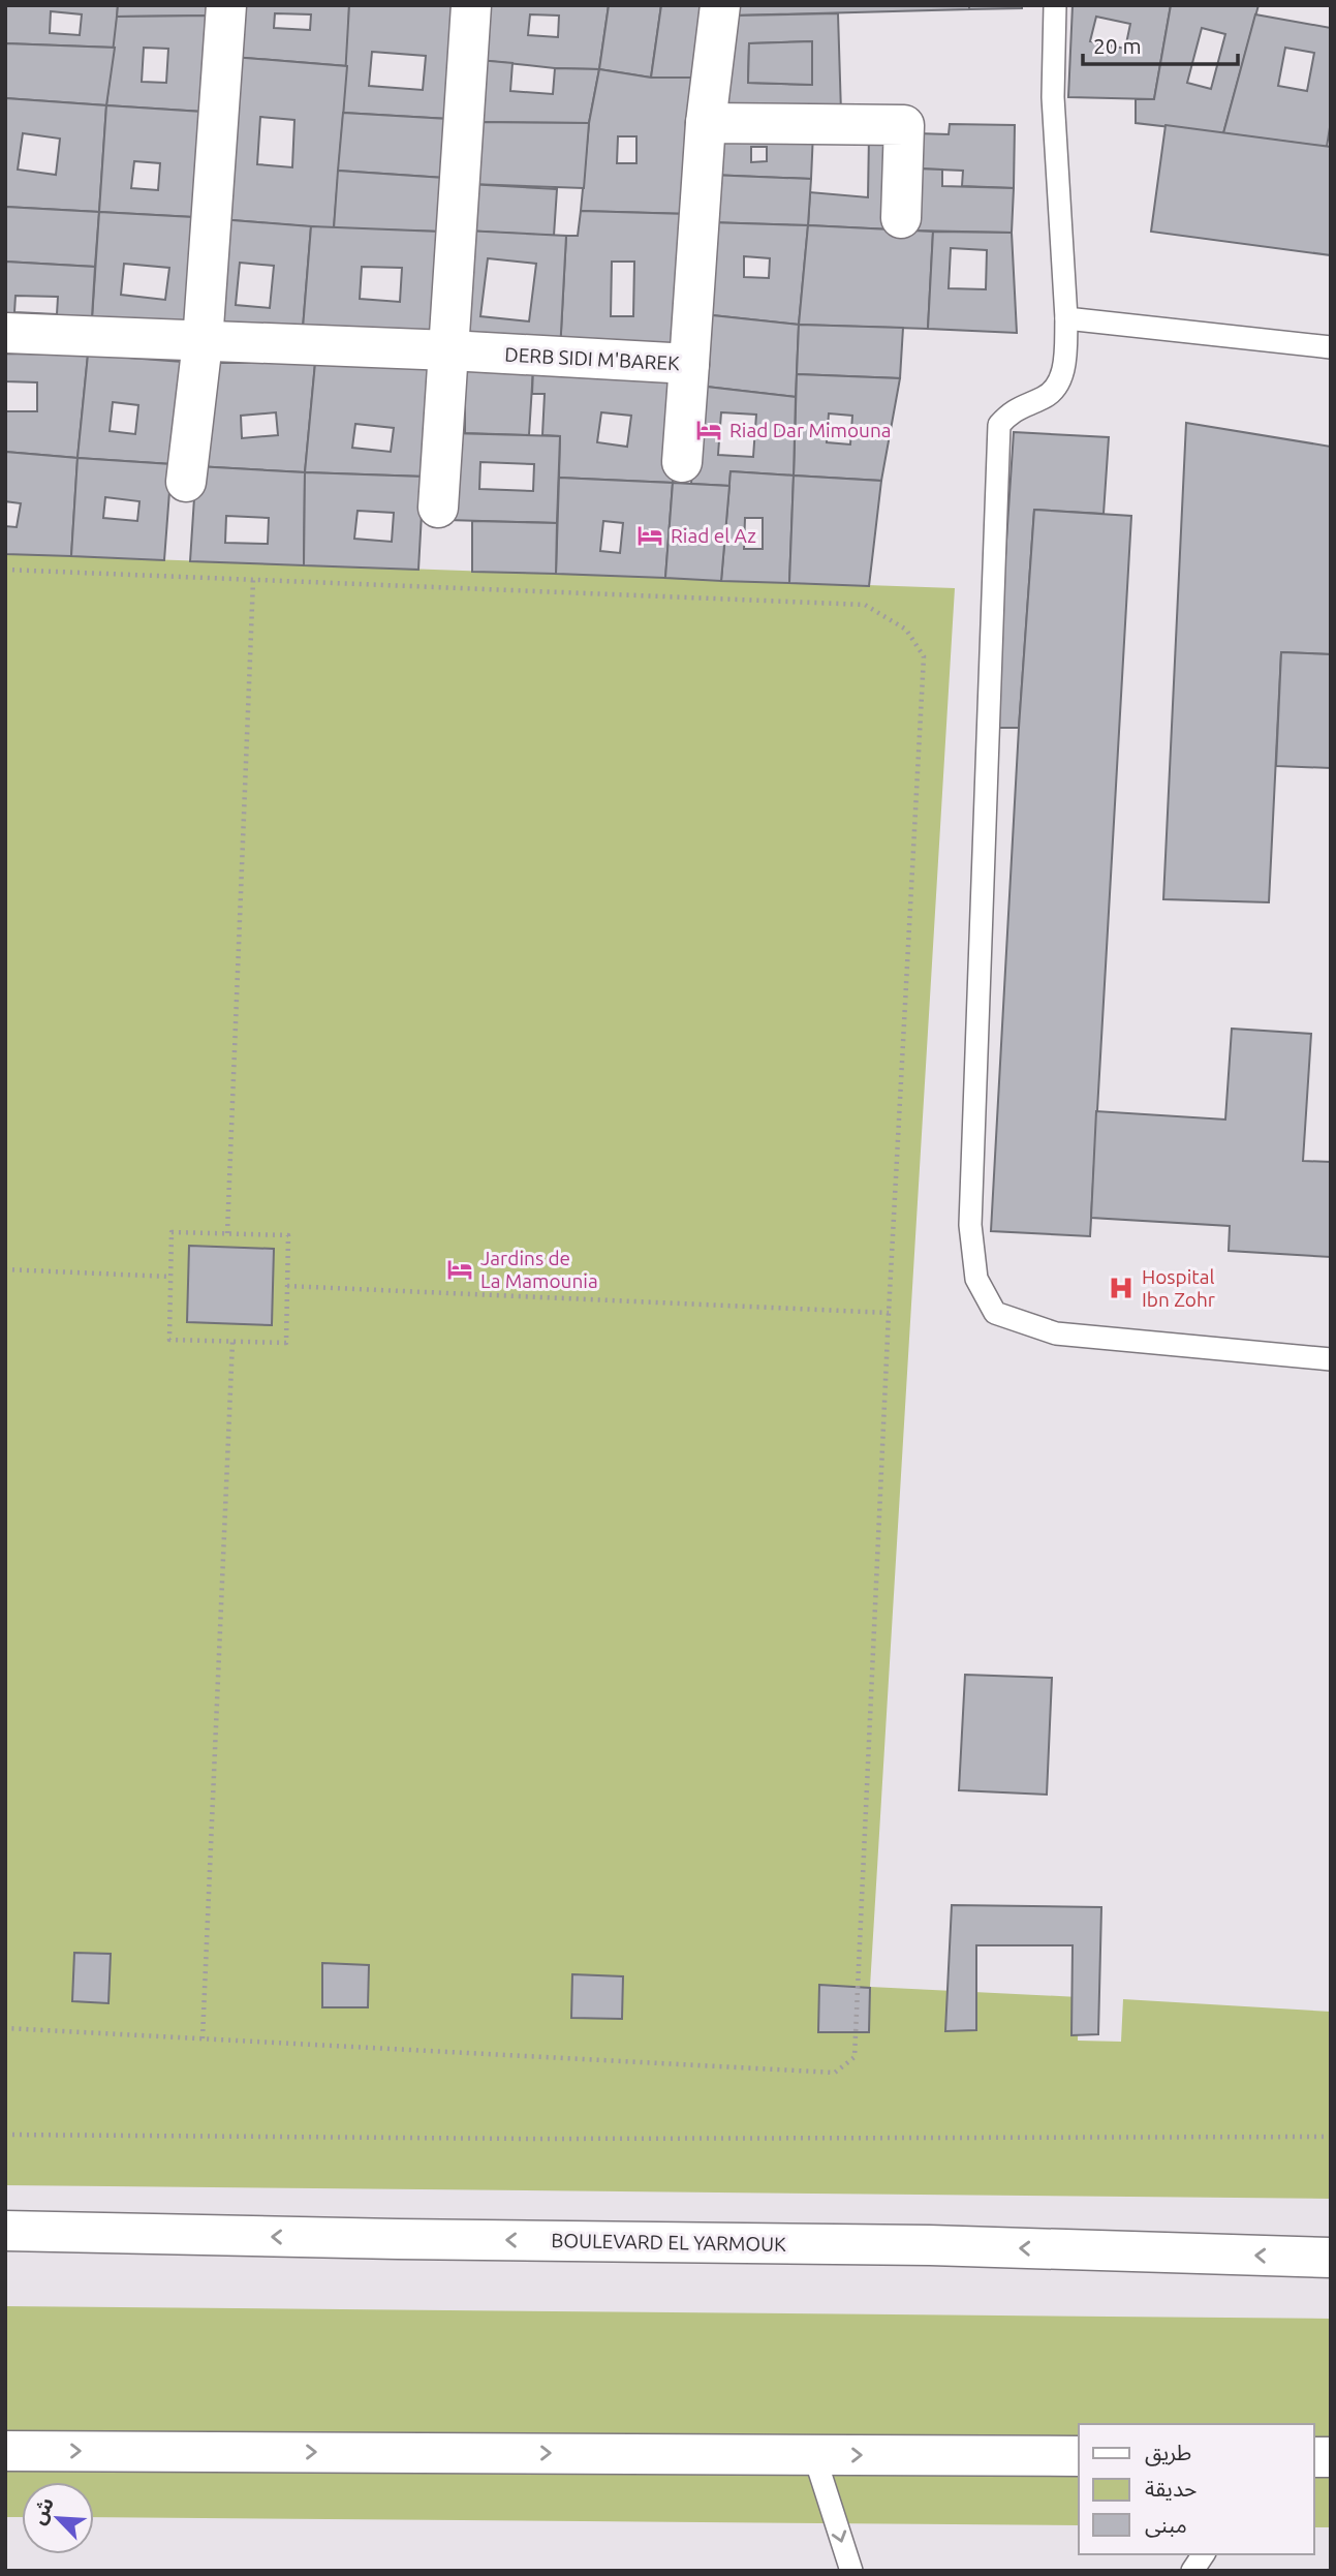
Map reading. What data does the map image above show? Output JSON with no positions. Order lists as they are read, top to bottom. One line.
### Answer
{"streets":{"street":["DERB SIDI M'BAREK","BOULEVARD EL YARMOUK"]},"places":{"hotel":["Riad Dar Mimouna","Riad el Az","Jardins de La Mamounia"],"hospital":["Hospital Ibn Zohr"]},"legend":["طريق","حديقة","مبنى"],"scale_bar":"20 m","north":"top left"}
